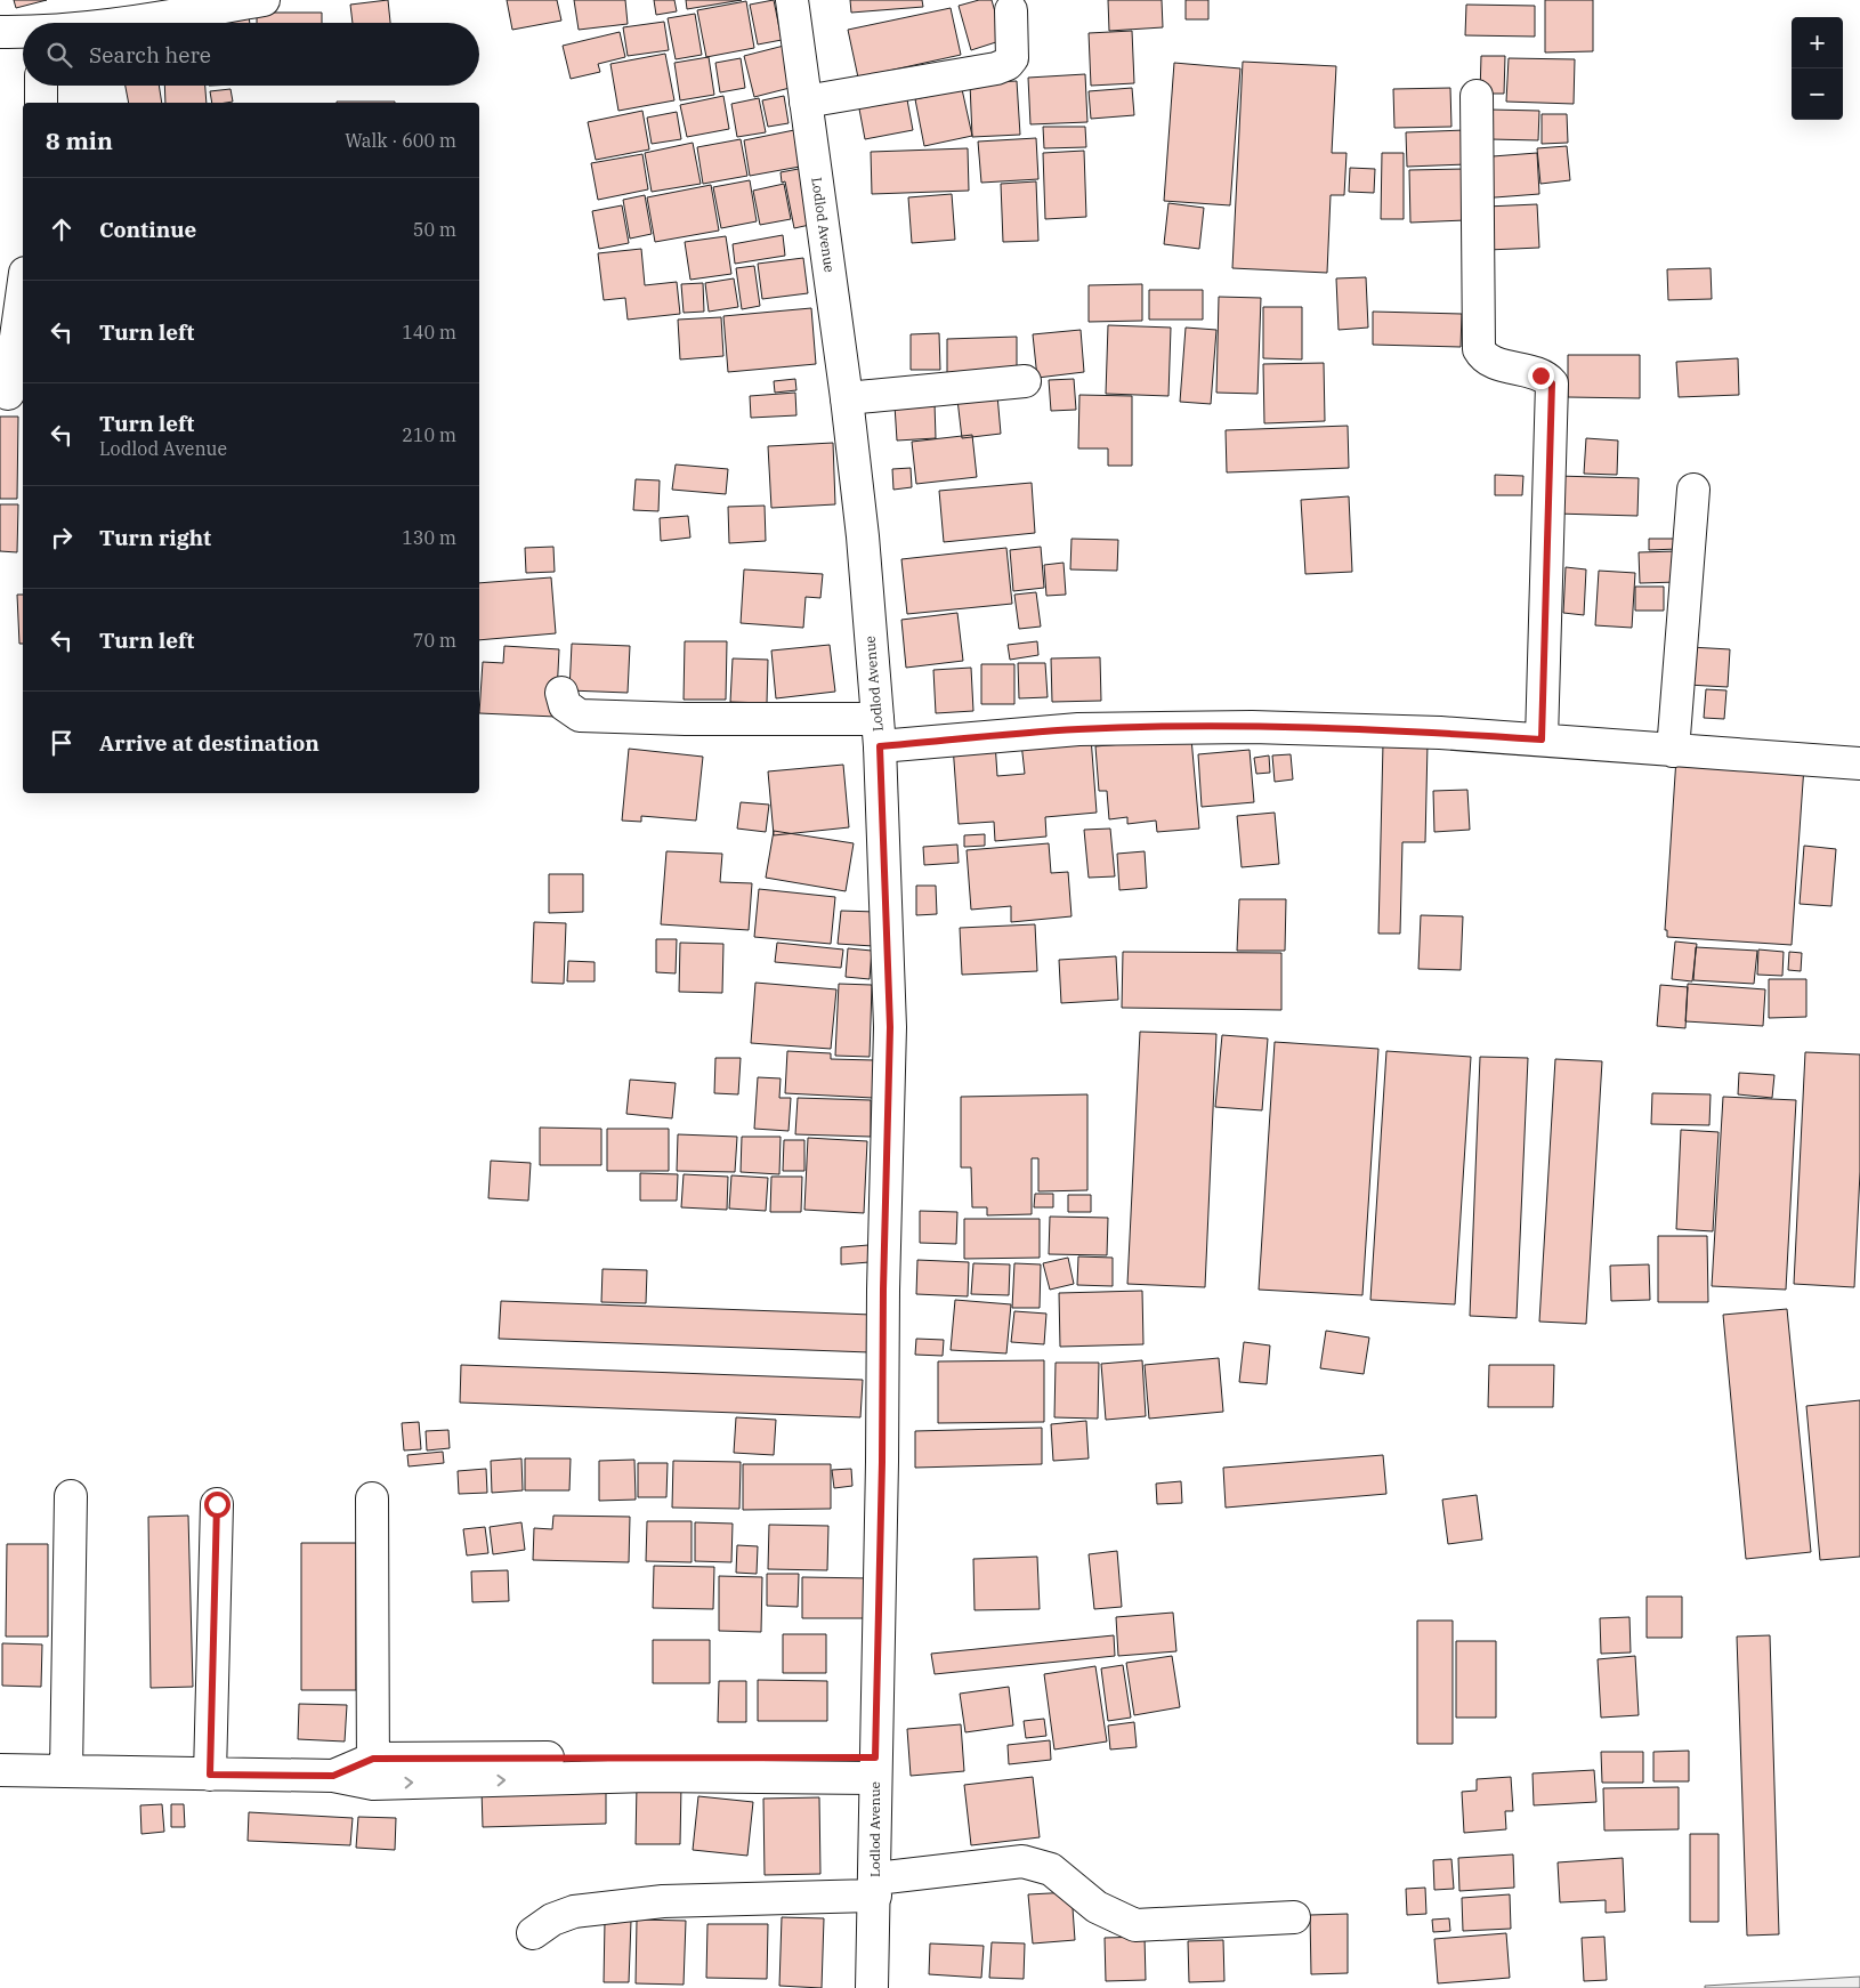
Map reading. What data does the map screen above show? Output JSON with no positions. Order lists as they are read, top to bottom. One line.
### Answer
{"streets":{"street":["Lodlod Avenue"]},"page":{"map_buttons":["+","−"],"search":"Search here","heading":["8 min","Walk · 600 m"],"list":[["Continue","50 m"],["Turn left","140 m"],["Turn left","Lodlod Avenue","210 m"],["Turn right","130 m"],["Turn left","70 m"],"Arrive at destination"]}}
